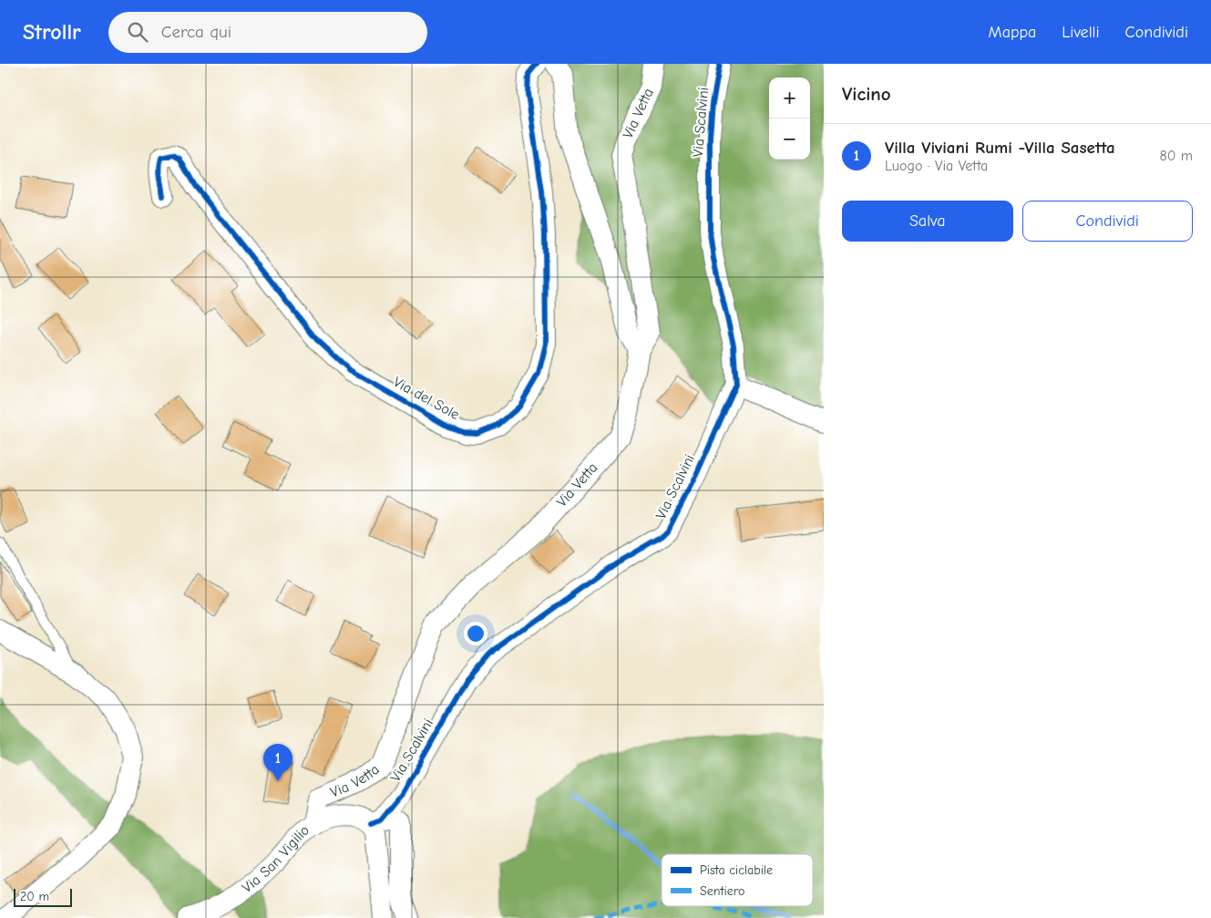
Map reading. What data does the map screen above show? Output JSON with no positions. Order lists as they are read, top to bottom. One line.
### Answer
{"streets":{"street":["Via Vetta","Via Scalvini","Via del Sole","Via San Vigilio"]},"crossings":[["Via Vetta","Via San Vigilio"]],"legend":["Pista ciclabile","Sentiero"],"scale_bar":"20 m","page":{"header":"Strollr","search":"Cerca qui","nav":["Mappa","Livelli","Condividi"],"heading":"Vicino","map_buttons":["+","−"],"list":[{"mark":"1","name":"Villa Viviani Rumi -Villa Sasetta","note":"Luogo · Via Vetta","value":"80 m"}],"buttons":["Salva","Condividi"],"pins":"1","scale":"20 m"}}
